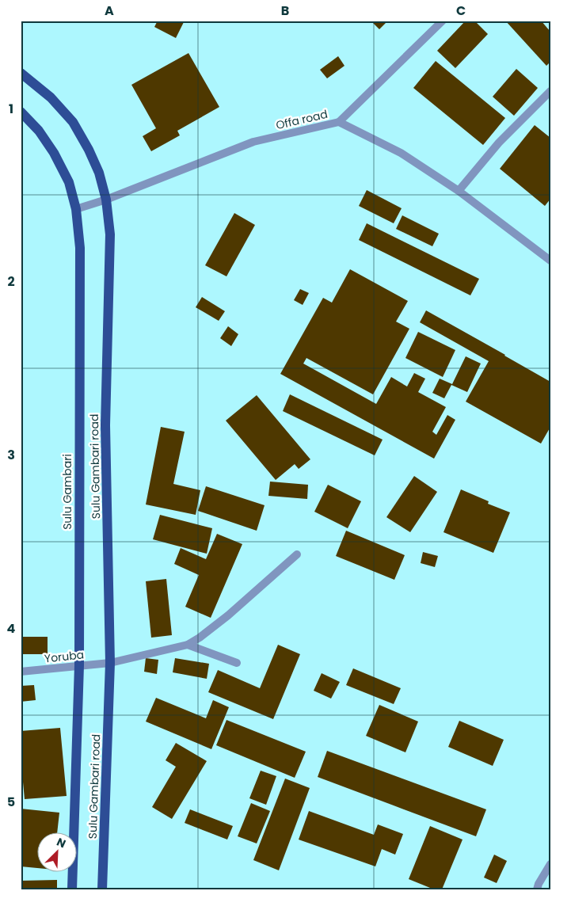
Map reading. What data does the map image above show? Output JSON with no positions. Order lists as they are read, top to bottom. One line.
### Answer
{"streets":{"main road":["Sulu Gambari road","Sulu Gambari"],"street":["Offa road","Yoruba"]},"crossings":[["Offa road","Sulu Gambari road"],["Offa road","Sulu Gambari"],["Sulu Gambari road","Yoruba"],["Sulu Gambari","Yoruba"]],"north":"top right","grid":{"columns":["A","B","C"],"rows":["1","2","3","4","5"]}}
